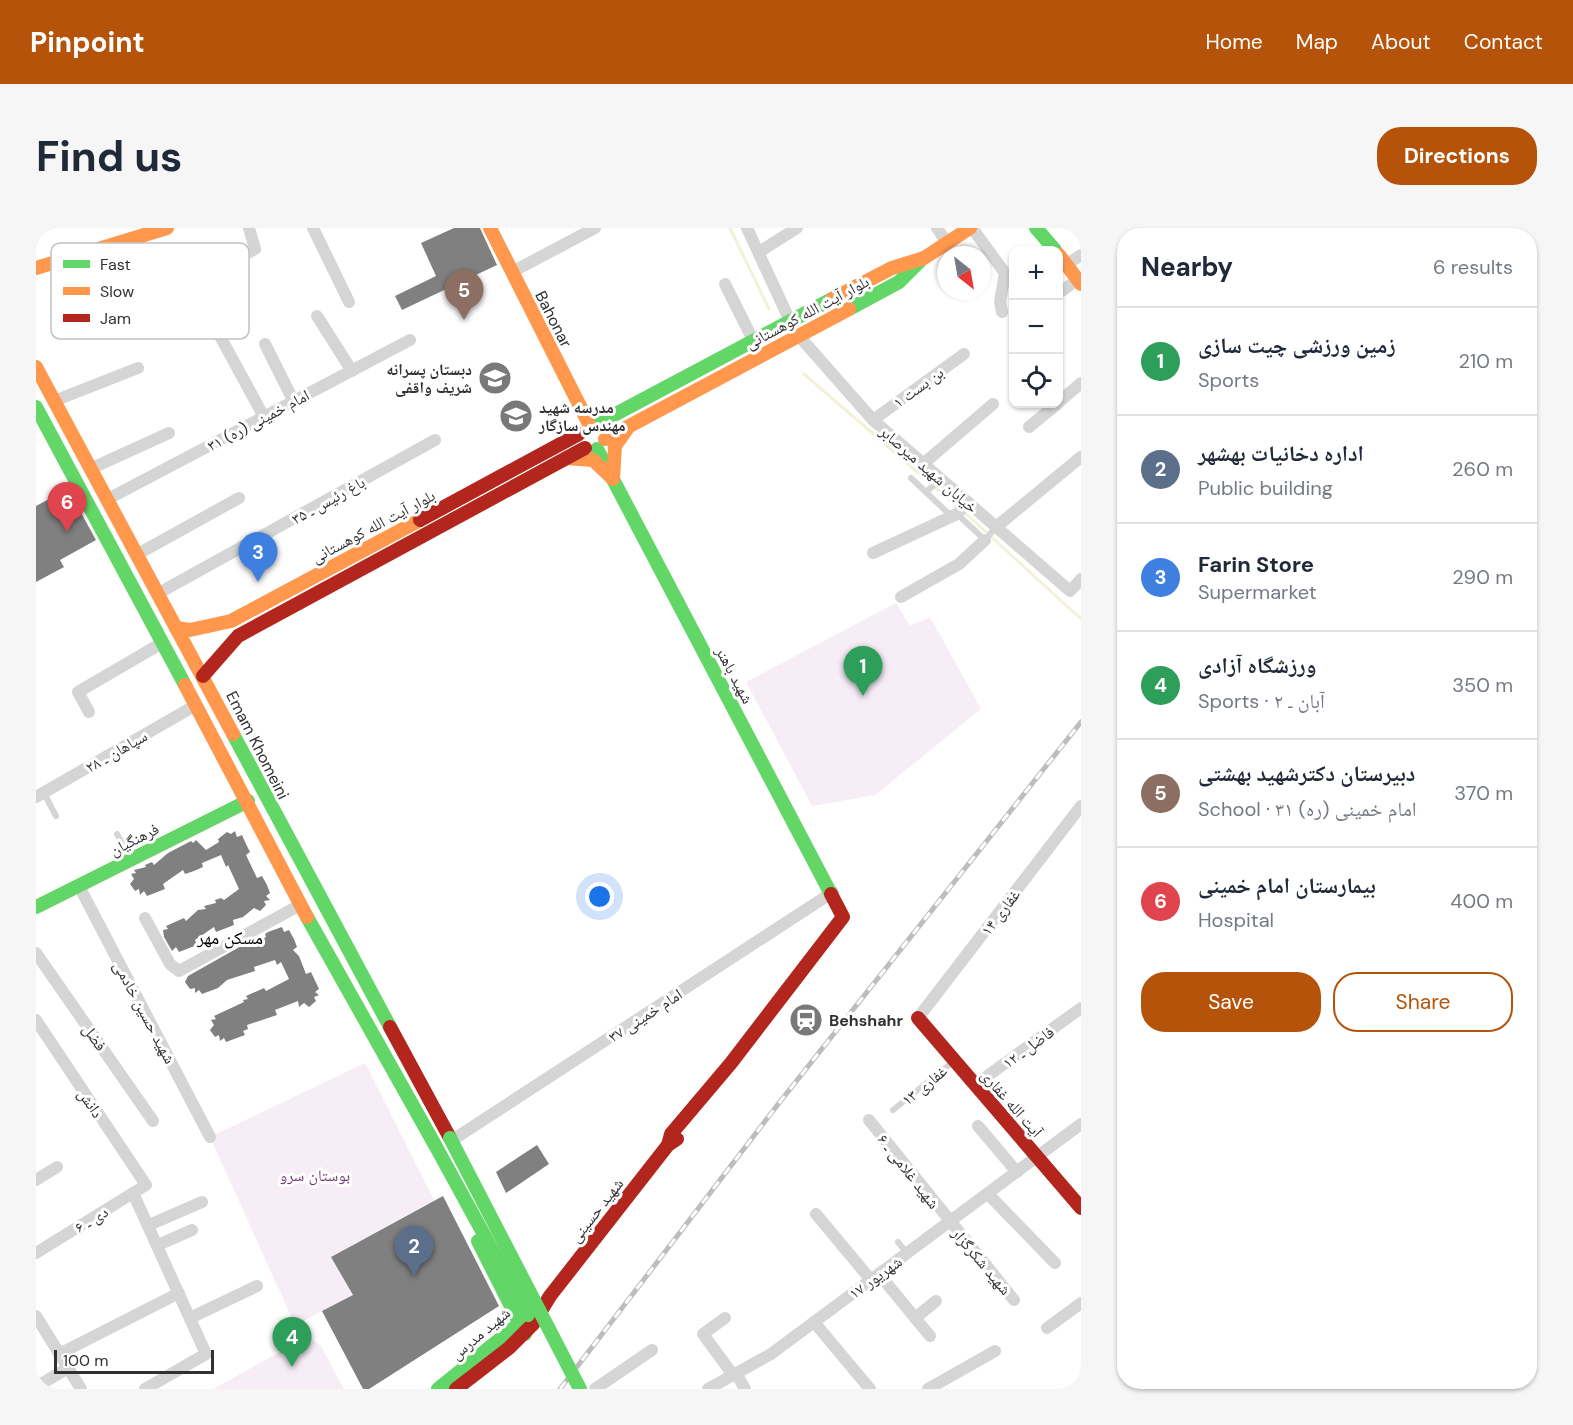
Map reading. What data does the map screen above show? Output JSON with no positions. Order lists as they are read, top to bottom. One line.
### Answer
{"streets":{"main road":["بلوار آیت الله کوهستانی","Bahonar","شهید باهنر","Emam Khomeini","فرهنگیان","آیت الله غفاری","شهید حسینی","شهید مدرس"],"street":["بن بست ۱","امام خمینی (ره) ۳۱","خیابان شهید میرصابر","باغ رئیس ـ ۳۵","سپاهان ـ ۲۸","غفاری ۱۴","شهید حسین خادمی","امام خمینی ۳۷","فضل","فاضل ـ ۱۲","دانش","شهید غلامی ـ ۶","دی ـ ۶","شهید شکرگزار","۱۷ شهریور"],"lane":["غفاری ۱۳"]},"crossings":[["بلوار آیت الله کوهستانی","Bahonar"],["بلوار آیت الله کوهستانی","خیابان شهید میرصابر"],["بلوار آیت الله کوهستانی","شهید باهنر"],["بلوار آیت الله کوهستانی","Emam Khomeini"],["بن بست ۱","خیابان شهید میرصابر"],["امام خمینی (ره) ۳۱","Emam Khomeini"],["باغ رئیس ـ ۳۵","Emam Khomeini"],["شهید باهنر","امام خمینی ۳۷"],["شهید باهنر","شهید حسینی"],["Emam Khomeini","امام خمینی ۳۷"],["فرهنگیان","شهید حسین خادمی"],["غفاری ۱۴","آیت الله غفاری"],["فاضل ـ ۱۲","آیت الله غفاری"],["غفاری ۱۳","آیت الله غفاری"],["دانش","دی ـ ۶"],["آیت الله غفاری","۱۷ شهریور"],["شهید غلامی ـ ۶","شهید شکرگزار"],["شهید غلامی ـ ۶","۱۷ شهریور"],["شهید حسینی","شهید مدرس"],["شهید شکرگزار","۱۷ شهریور"]],"districts":["مسکن مهر"],"parks":["بوستان سرو"],"places":{"school or university":["دبستان پسرانه شریف واقفی","مدرسه شهید مهندس سازگار"],"station":["Behshahr"]},"legend":["Fast","Slow","Jam"],"scale_bar":"100 m","north":"bottom right","page":{"header":"Pinpoint","nav":["Home","Map","About","Contact"],"buttons":["Directions",["Save","Share"]],"title":"Find us","heading":["Nearby","6 results"],"map_buttons":["+","−"],"pins":["5","6","3","1","2","4"],"list":[{"mark":"1","name":"زمین ورزشی چیت سازی","note":"Sports","value":"210 m"},{"mark":"2","name":"اداره دخانیات بهشهر","note":"Public building","value":"260 m"},{"mark":"3","name":"Farin Store","note":"Supermarket","value":"290 m"},{"mark":"4","name":"ورزشگاه آزادی","note":"Sports · آبان ـ ۲","value":"350 m"},{"mark":"5","name":"دبیرستان دکترشهید بهشتی","note":"School · امام خمینی (ره) ۳۱","value":"370 m"},{"mark":"6","name":"بیمارستان امام خمینی","note":"Hospital","value":"400 m"}],"scale":"100 m"}}
